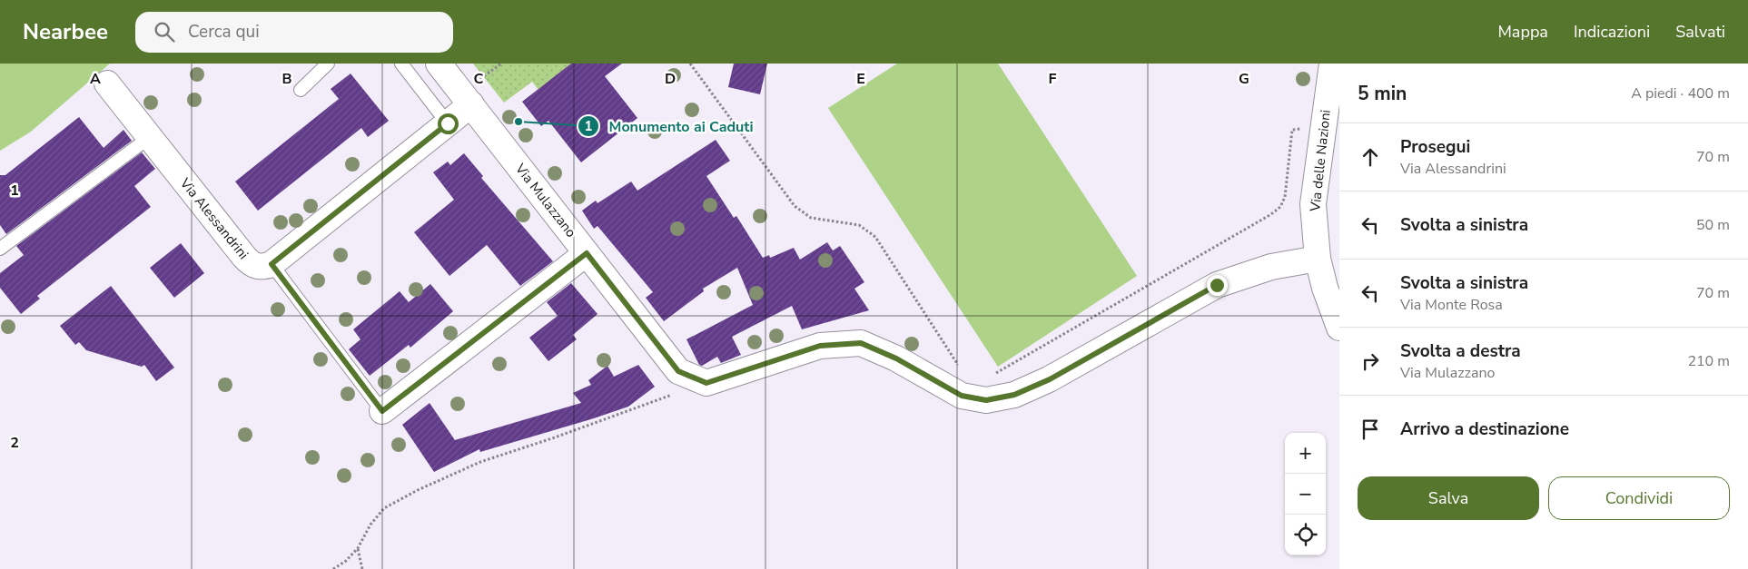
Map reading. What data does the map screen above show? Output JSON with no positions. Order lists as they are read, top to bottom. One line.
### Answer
{"streets":{"street":["Via delle Nazioni","Via Mulazzano","Via Alessandrini"]},"places":["Monumento ai Caduti"],"page":{"header":"Nearbee","search":"Cerca qui","nav":["Mappa","Indicazioni","Salvati"],"heading":["5 min","A piedi · 400 m"],"list":[["Prosegui","Via Alessandrini","70 m"],["Svolta a sinistra","50 m"],["Svolta a sinistra","Via Monte Rosa","70 m"],["Svolta a destra","Via Mulazzano","210 m"],"Arrivo a destinazione"],"map_buttons":["+","−"],"buttons":["Salva","Condividi"]},"grid":{"columns":["A","B","C","D","E","F","G"],"rows":["1","2"]}}
